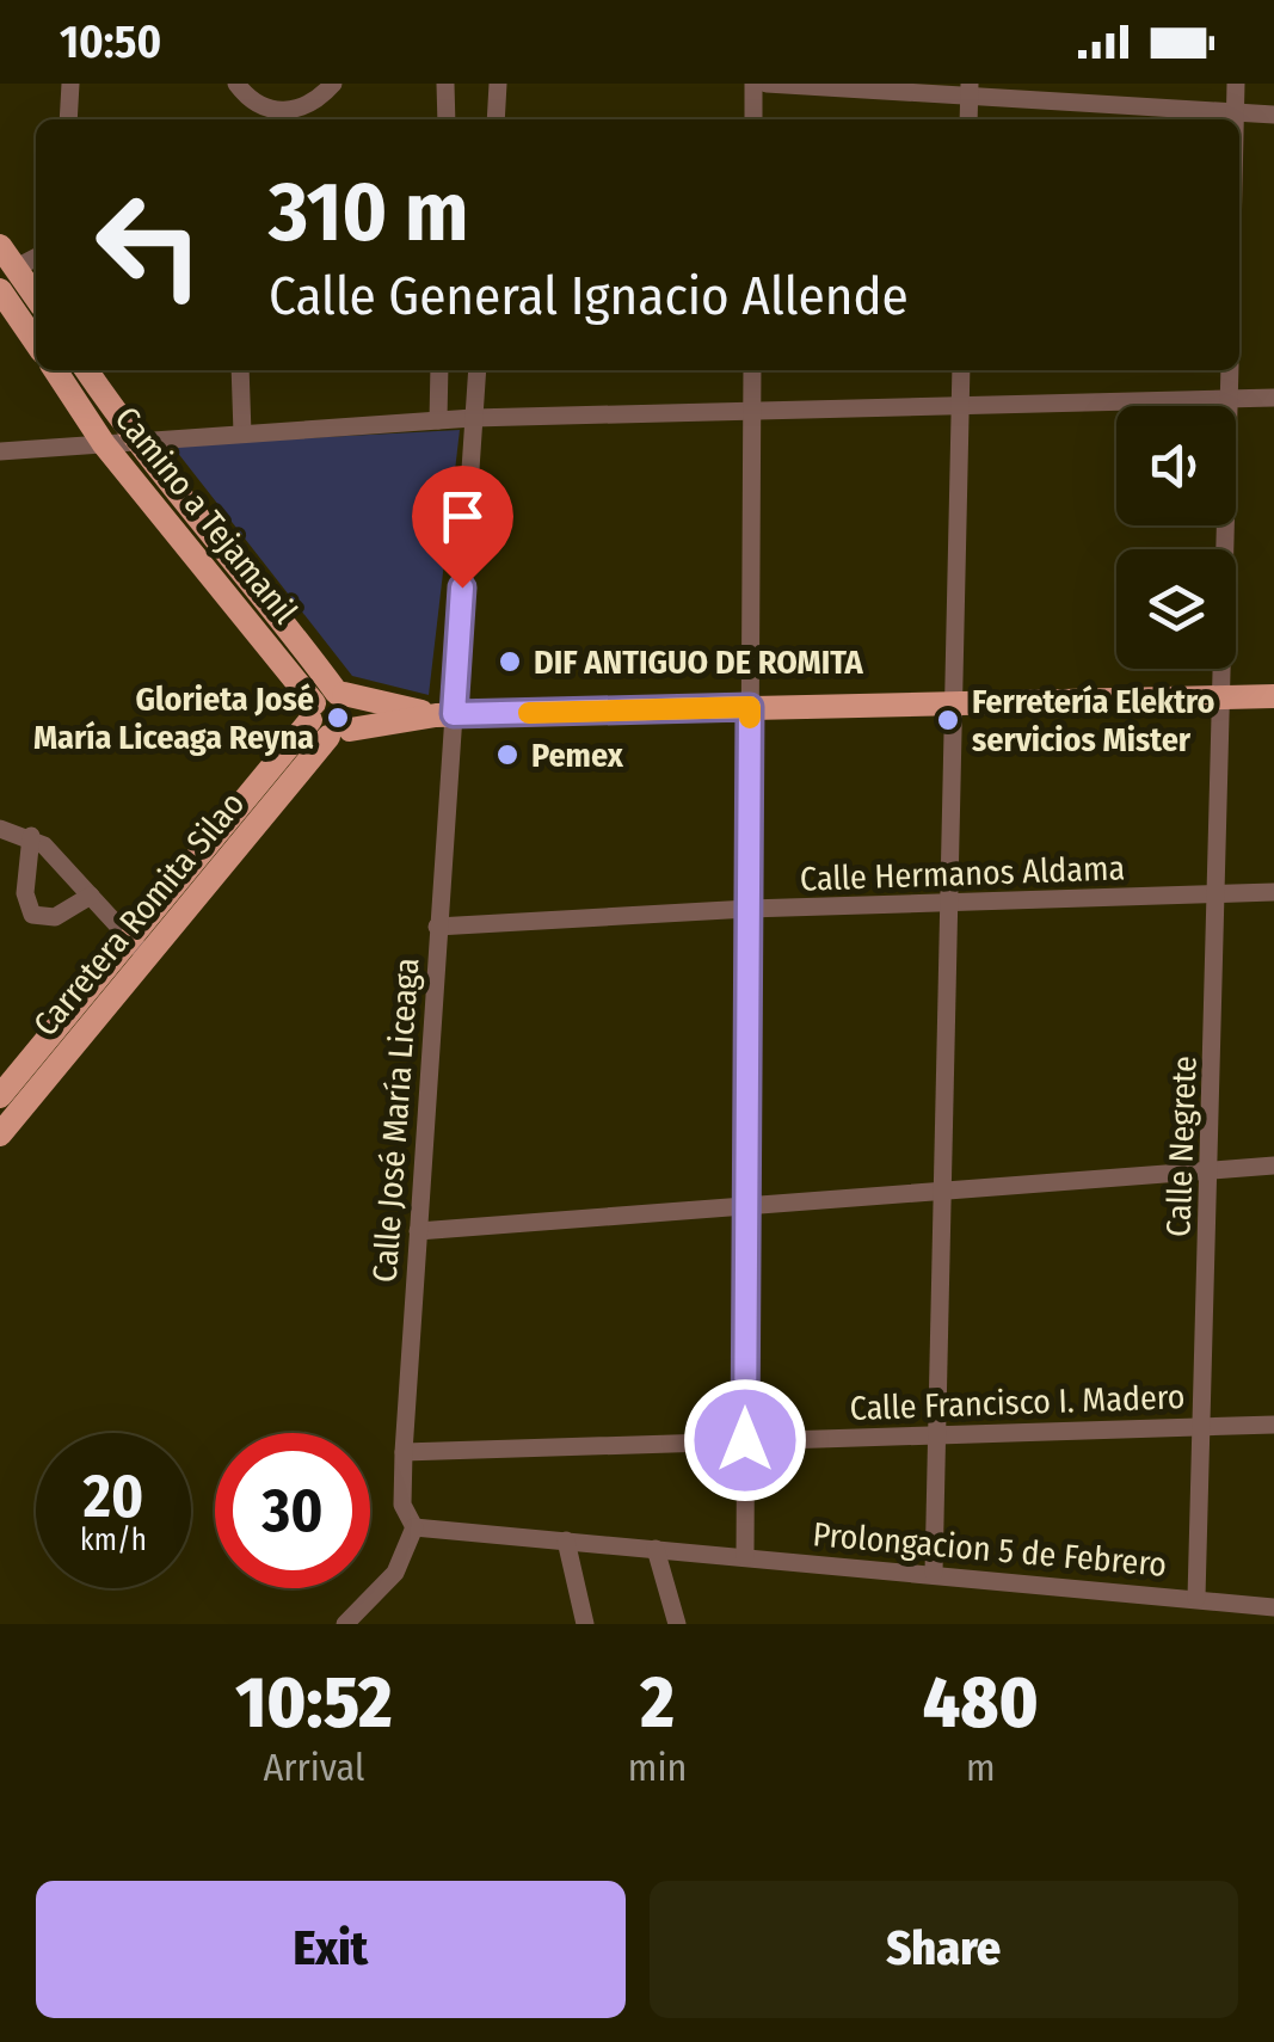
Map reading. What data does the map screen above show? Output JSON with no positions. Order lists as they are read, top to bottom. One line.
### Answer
{"streets":{"main road":["Camino a Tejamanil","Carretera Romita Silao"],"street":["Calle Hermanos Aldama","Calle José María Liceaga","Calle Negrete","Calle Francisco I. Madero","Prolongacion 5 de Febrero"]},"crossings":[["Camino a Tejamanil","Carretera Romita Silao"],["Calle Hermanos Aldama","Calle José María Liceaga"],["Calle Hermanos Aldama","Calle Negrete"],["Calle José María Liceaga","Calle Francisco I. Madero"],["Calle José María Liceaga","Prolongacion 5 de Febrero"],["Calle Negrete","Calle Francisco I. Madero"],["Calle Negrete","Prolongacion 5 de Febrero"]],"places":["DIF ANTIGUO DE ROMITA","Glorieta José María Liceaga Reyna","Ferretería Elektro servicios Mister","Pemex"],"page":{"status":"10:50","turn":["310 m","Calle General Ignacio Allende"],"speed":"20 km/h","limit":"30","eta":["10:52","Arrival","2","min","480","m"],"buttons":["Exit","Share"]}}
